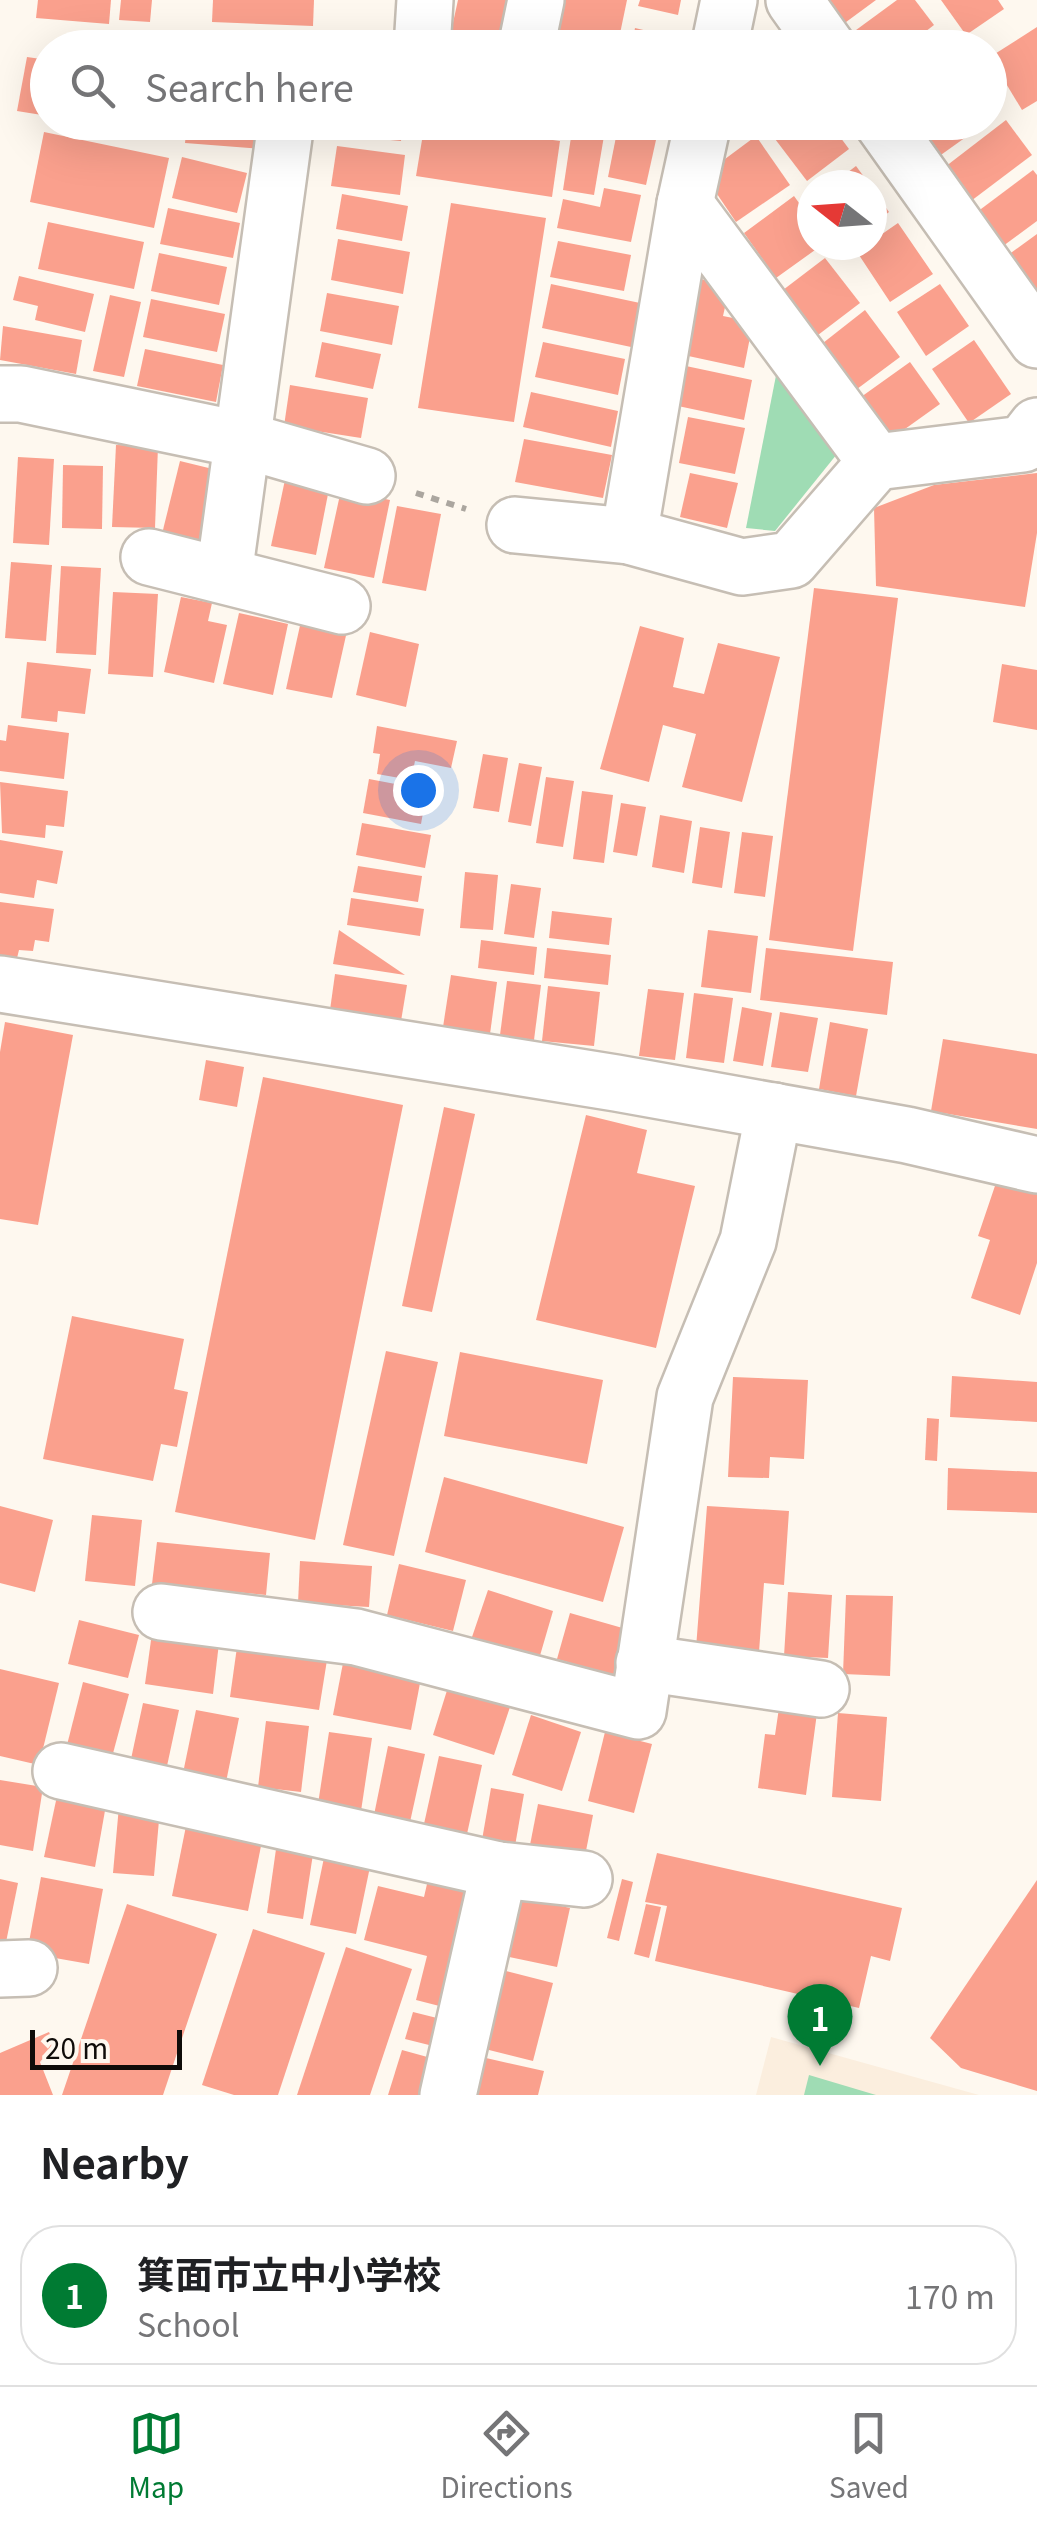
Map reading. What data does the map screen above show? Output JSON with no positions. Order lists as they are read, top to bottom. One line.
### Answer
{"scale_bar":"20 m","north":"left","page":{"search":"Search here","pins":"1","scale":"20 m","heading":"Nearby","list":[{"mark":"1","name":"箕面市立中小学校","note":"School","value":"170 m"}],"nav":["Map","Directions","Saved"]}}
